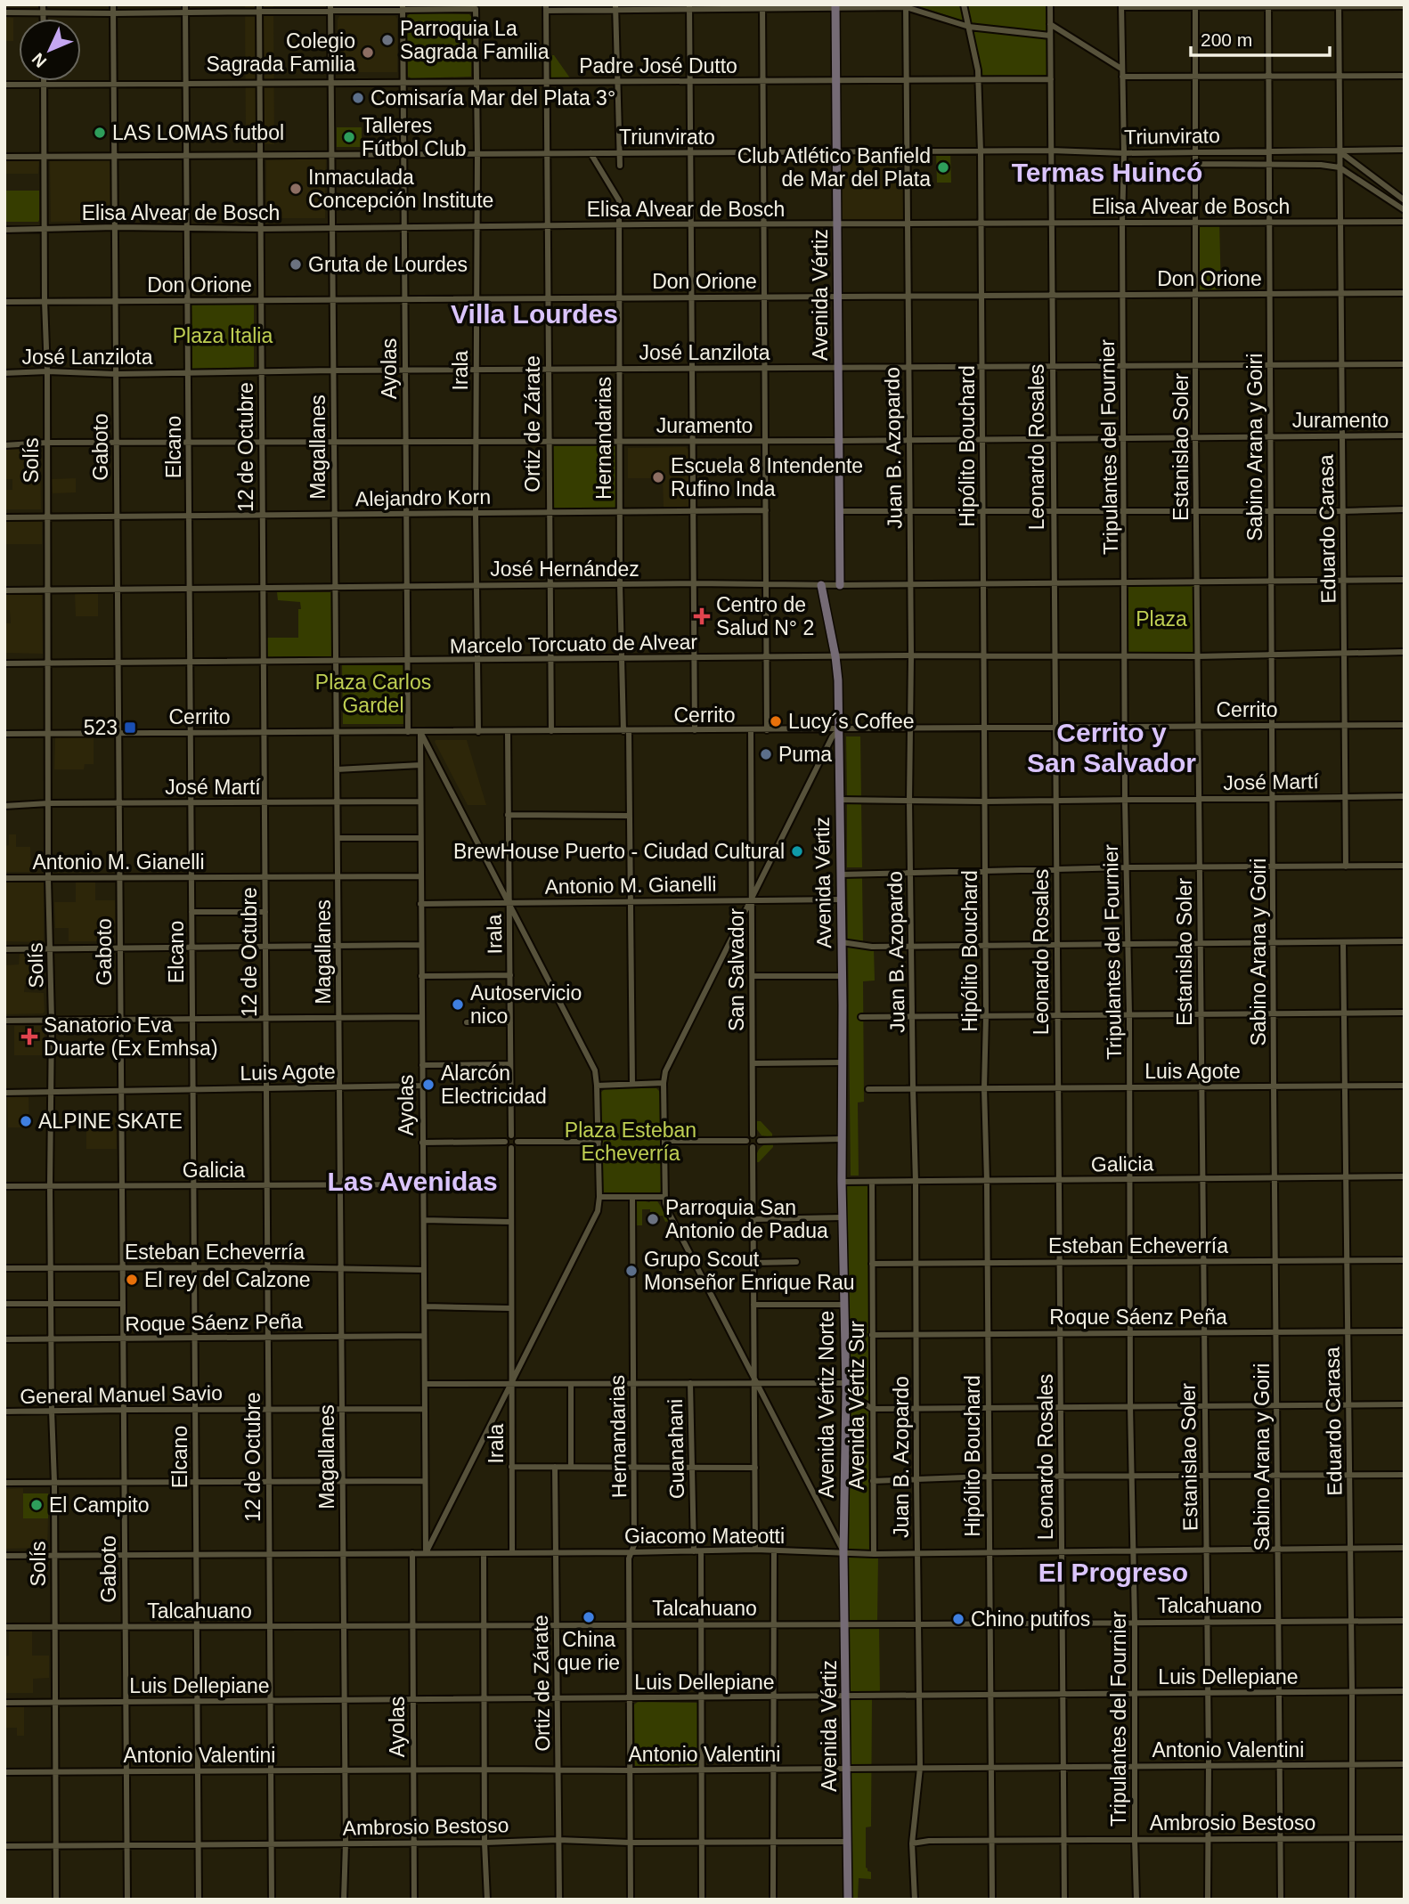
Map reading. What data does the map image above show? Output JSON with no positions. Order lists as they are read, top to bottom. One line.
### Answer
{"streets":{"street":["Padre José Dutto","Triunvirato","Elisa Alvear de Bosch","Don Orione","Avenida Vértiz","José Lanzilota","Ayolas","Irala","Juramento","Ortiz de Zárate","Hernandarias","Hipólito Bouchard","Gaboto","Elcano","12 de Octubre","Magallanes","Leonardo Rosales","Tripulantes del Fournier","Estanislao Soler","Sabino Arana y Goiri","Juan B. Azopardo","Solís","Alejandro Korn","Eduardo Carasa","José Hernández","Marcelo Torcuato de Alvear","Cerrito","José Martí","Antonio M. Gianelli","San Salvador","Luis Agote","Galicia","Esteban Echeverría","Roque Sáenz Peña","General Manuel Savio","Avenida Vértiz Norte","Avenida Vértiz Sur","Guanahani","Giacomo Mateotti","Talcahuano","Luis Dellepiane","Antonio Valentini","Ambrosio Bestoso"]},"crossings":[["Padre José Dutto","Avenida Vértiz"],["Padre José Dutto","Ayolas"],["Padre José Dutto","Irala"],["Padre José Dutto","Ortiz de Zárate"],["Padre José Dutto","Hipólito Bouchard"],["Padre José Dutto","Gaboto"],["Padre José Dutto","Elcano"],["Padre José Dutto","12 de Octubre"],["Padre José Dutto","Magallanes"],["Padre José Dutto","Leonardo Rosales"],["Padre José Dutto","Juan B. Azopardo"],["Padre José Dutto","Solís"],["Triunvirato","Avenida Vértiz"],["Triunvirato","Ayolas"],["Triunvirato","Irala"],["Triunvirato","Ortiz de Zárate"],["Triunvirato","Hernandarias"],["Triunvirato","Hipólito Bouchard"],["Triunvirato","Gaboto"],["Triunvirato","Elcano"],["Triunvirato","12 de Octubre"],["Triunvirato","Magallanes"],["Triunvirato","Leonardo Rosales"],["Triunvirato","Tripulantes del Fournier"],["Triunvirato","Estanislao Soler"],["Triunvirato","Sabino Arana y Goiri"],["Triunvirato","Juan B. Azopardo"],["Triunvirato","Solís"],["Triunvirato","Eduardo Carasa"],["Elisa Alvear de Bosch","Avenida Vértiz"],["Elisa Alvear de Bosch","Ayolas"],["Elisa Alvear de Bosch","Irala"],["Elisa Alvear de Bosch","Ortiz de Zárate"],["Elisa Alvear de Bosch","Hernandarias"],["Elisa Alvear de Bosch","Hipólito Bouchard"],["Elisa Alvear de Bosch","Gaboto"],["Elisa Alvear de Bosch","Elcano"],["Elisa Alvear de Bosch","12 de Octubre"],["Elisa Alvear de Bosch","Magallanes"],["Elisa Alvear de Bosch","Leonardo Rosales"],["Elisa Alvear de Bosch","Tripulantes del Fournier"],["Elisa Alvear de Bosch","Estanislao Soler"],["Elisa Alvear de Bosch","Sabino Arana y Goiri"],["Elisa Alvear de Bosch","Juan B. Azopardo"],["Elisa Alvear de Bosch","Solís"],["Elisa Alvear de Bosch","Eduardo Carasa"],["Don Orione","Avenida Vértiz"],["Don Orione","Ayolas"],["Don Orione","Irala"],["Don Orione","Ortiz de Zárate"],["Don Orione","Hernandarias"],["Don Orione","Hipólito Bouchard"],["Don Orione","Gaboto"],["Don Orione","Elcano"],["Don Orione","12 de Octubre"],["Don Orione","Magallanes"],["Don Orione","Leonardo Rosales"],["Don Orione","Tripulantes del Fournier"],["Don Orione","Estanislao Soler"],["Don Orione","Sabino Arana y Goiri"],["Don Orione","Juan B. Azopardo"],["Don Orione","Solís"],["Don Orione","Eduardo Carasa"],["Avenida Vértiz","José Lanzilota"],["Avenida Vértiz","Juramento"],["Avenida Vértiz","José Hernández"],["Avenida Vértiz","Marcelo Torcuato de Alvear"],["Avenida Vértiz","Cerrito"],["Avenida Vértiz","José Martí"],["Avenida Vértiz","Antonio M. Gianelli"],["Avenida Vértiz","Galicia"],["Avenida Vértiz","Avenida Vértiz Norte"],["Avenida Vértiz","Giacomo Mateotti"],["Avenida Vértiz","Talcahuano"],["Avenida Vértiz","Luis Dellepiane"],["Avenida Vértiz","Antonio Valentini"],["Avenida Vértiz","Ambrosio Bestoso"],["José Lanzilota","Ayolas"],["José Lanzilota","Irala"],["José Lanzilota","Ortiz de Zárate"],["José Lanzilota","Hernandarias"],["José Lanzilota","Hipólito Bouchard"],["José Lanzilota","Gaboto"],["José Lanzilota","Elcano"],["José Lanzilota","12 de Octubre"],["José Lanzilota","Magallanes"],["José Lanzilota","Leonardo Rosales"],["José Lanzilota","Tripulantes del Fournier"],["José Lanzilota","Estanislao Soler"],["José Lanzilota","Sabino Arana y Goiri"],["José Lanzilota","Juan B. Azopardo"],["José Lanzilota","Solís"],["José Lanzilota","Eduardo Carasa"],["Ayolas","Irala"],["Ayolas","Juramento"],["Ayolas","Alejandro Korn"],["Ayolas","José Hernández"],["Ayolas","Marcelo Torcuato de Alvear"],["Ayolas","Cerrito"],["Ayolas","José Martí"],["Ayolas","Antonio M. Gianelli"],["Ayolas","Luis Agote"],["Ayolas","Galicia"],["Ayolas","Esteban Echeverría"],["Ayolas","Roque Sáenz Peña"],["Ayolas","General Manuel Savio"],["Ayolas","Giacomo Mateotti"],["Ayolas","Talcahuano"],["Ayolas","Luis Dellepiane"],["Ayolas","Antonio Valentini"],["Ayolas","Ambrosio Bestoso"],["Irala","Juramento"],["Irala","Alejandro Korn"],["Irala","José Hernández"],["Irala","Marcelo Torcuato de Alvear"],["Irala","Cerrito"],["Irala","Antonio M. Gianelli"],["Irala","Giacomo Mateotti"],["Juramento","Ortiz de Zárate"],["Juramento","Hernandarias"],["Juramento","Hipólito Bouchard"],["Juramento","Gaboto"],["Juramento","Elcano"],["Juramento","12 de Octubre"],["Juramento","Magallanes"],["Juramento","Leonardo Rosales"],["Juramento","Tripulantes del Fournier"],["Juramento","Estanislao Soler"],["Juramento","Sabino Arana y Goiri"],["Juramento","Juan B. Azopardo"],["Juramento","Solís"],["Juramento","Eduardo Carasa"],["Ortiz de Zárate","Alejandro Korn"],["Ortiz de Zárate","José Hernández"],["Ortiz de Zárate","Marcelo Torcuato de Alvear"],["Ortiz de Zárate","Cerrito"],["Ortiz de Zárate","Giacomo Mateotti"],["Ortiz de Zárate","Talcahuano"],["Ortiz de Zárate","Luis Dellepiane"],["Ortiz de Zárate","Antonio Valentini"],["Ortiz de Zárate","Ambrosio Bestoso"],["Hernandarias","Alejandro Korn"],["Hernandarias","José Hernández"],["Hernandarias","Marcelo Torcuato de Alvear"],["Hernandarias","Cerrito"],["Hernandarias","Antonio M. Gianelli"],["Hernandarias","Giacomo Mateotti"],["Hernandarias","Talcahuano"],["Hernandarias","Luis Dellepiane"],["Hernandarias","Antonio Valentini"],["Hernandarias","Ambrosio Bestoso"],["Hipólito Bouchard","José Hernández"],["Hipólito Bouchard","Marcelo Torcuato de Alvear"],["Hipólito Bouchard","Cerrito"],["Hipólito Bouchard","José Martí"],["Hipólito Bouchard","Luis Agote"],["Hipólito Bouchard","Galicia"],["Hipólito Bouchard","Esteban Echeverría"],["Hipólito Bouchard","Roque Sáenz Peña"],["Hipólito Bouchard","Giacomo Mateotti"],["Hipólito Bouchard","Talcahuano"],["Hipólito Bouchard","Luis Dellepiane"],["Hipólito Bouchard","Antonio Valentini"],["Hipólito Bouchard","Ambrosio Bestoso"],["Gaboto","Alejandro Korn"],["Gaboto","José Hernández"],["Gaboto","Marcelo Torcuato de Alvear"],["Gaboto","Cerrito"],["Gaboto","José Martí"],["Gaboto","Antonio M. Gianelli"],["Gaboto","Luis Agote"],["Gaboto","Galicia"],["Gaboto","Esteban Echeverría"],["Gaboto","Roque Sáenz Peña"],["Gaboto","General Manuel Savio"],["Gaboto","Giacomo Mateotti"],["Gaboto","Talcahuano"],["Gaboto","Luis Dellepiane"],["Gaboto","Antonio Valentini"],["Gaboto","Ambrosio Bestoso"],["Elcano","Alejandro Korn"],["Elcano","José Hernández"],["Elcano","Marcelo Torcuato de Alvear"],["Elcano","Cerrito"],["Elcano","José Martí"],["Elcano","Antonio M. Gianelli"],["Elcano","Luis Agote"],["Elcano","Galicia"],["Elcano","Esteban Echeverría"],["Elcano","Roque Sáenz Peña"],["Elcano","General Manuel Savio"],["Elcano","Giacomo Mateotti"],["Elcano","Talcahuano"],["Elcano","Luis Dellepiane"],["Elcano","Antonio Valentini"],["Elcano","Ambrosio Bestoso"],["12 de Octubre","Alejandro Korn"],["12 de Octubre","José Hernández"],["12 de Octubre","Marcelo Torcuato de Alvear"],["12 de Octubre","Cerrito"],["12 de Octubre","José Martí"],["12 de Octubre","Antonio M. Gianelli"],["12 de Octubre","Luis Agote"],["12 de Octubre","Galicia"],["12 de Octubre","Esteban Echeverría"],["12 de Octubre","Roque Sáenz Peña"],["12 de Octubre","General Manuel Savio"],["12 de Octubre","Giacomo Mateotti"],["12 de Octubre","Talcahuano"],["12 de Octubre","Luis Dellepiane"],["12 de Octubre","Antonio Valentini"],["12 de Octubre","Ambrosio Bestoso"],["Magallanes","Alejandro Korn"],["Magallanes","José Hernández"],["Magallanes","Marcelo Torcuato de Alvear"],["Magallanes","Cerrito"],["Magallanes","José Martí"],["Magallanes","Antonio M. Gianelli"],["Magallanes","Luis Agote"],["Magallanes","Galicia"],["Magallanes","Esteban Echeverría"],["Magallanes","Roque Sáenz Peña"],["Magallanes","General Manuel Savio"],["Magallanes","Giacomo Mateotti"],["Magallanes","Talcahuano"],["Magallanes","Luis Dellepiane"],["Magallanes","Antonio Valentini"],["Magallanes","Ambrosio Bestoso"],["Leonardo Rosales","José Hernández"],["Leonardo Rosales","Marcelo Torcuato de Alvear"],["Leonardo Rosales","Cerrito"],["Leonardo Rosales","José Martí"],["Leonardo Rosales","Luis Agote"],["Leonardo Rosales","Galicia"],["Leonardo Rosales","Esteban Echeverría"],["Leonardo Rosales","Roque Sáenz Peña"],["Leonardo Rosales","Giacomo Mateotti"],["Leonardo Rosales","Talcahuano"],["Leonardo Rosales","Luis Dellepiane"],["Leonardo Rosales","Antonio Valentini"],["Leonardo Rosales","Ambrosio Bestoso"],["Tripulantes del Fournier","José Hernández"],["Tripulantes del Fournier","Marcelo Torcuato de Alvear"],["Tripulantes del Fournier","Cerrito"],["Tripulantes del Fournier","José Martí"],["Tripulantes del Fournier","Luis Agote"],["Tripulantes del Fournier","Galicia"],["Tripulantes del Fournier","Esteban Echeverría"],["Tripulantes del Fournier","Roque Sáenz Peña"],["Tripulantes del Fournier","Giacomo Mateotti"],["Tripulantes del Fournier","Talcahuano"],["Tripulantes del Fournier","Luis Dellepiane"],["Tripulantes del Fournier","Antonio Valentini"],["Tripulantes del Fournier","Ambrosio Bestoso"],["Estanislao Soler","José Hernández"],["Estanislao Soler","Marcelo Torcuato de Alvear"],["Estanislao Soler","Cerrito"],["Estanislao Soler","José Martí"],["Estanislao Soler","Luis Agote"],["Estanislao Soler","Galicia"],["Estanislao Soler","Esteban Echeverría"],["Estanislao Soler","Roque Sáenz Peña"],["Estanislao Soler","Giacomo Mateotti"],["Estanislao Soler","Talcahuano"],["Estanislao Soler","Luis Dellepiane"],["Estanislao Soler","Antonio Valentini"],["Estanislao Soler","Ambrosio Bestoso"],["Sabino Arana y Goiri","Marcelo Torcuato de Alvear"],["Sabino Arana y Goiri","Cerrito"],["Sabino Arana y Goiri","José Martí"],["Sabino Arana y Goiri","Luis Agote"],["Sabino Arana y Goiri","Galicia"],["Sabino Arana y Goiri","Esteban Echeverría"],["Sabino Arana y Goiri","Roque Sáenz Peña"],["Sabino Arana y Goiri","Giacomo Mateotti"],["Sabino Arana y Goiri","Talcahuano"],["Sabino Arana y Goiri","Luis Dellepiane"],["Sabino Arana y Goiri","Antonio Valentini"],["Sabino Arana y Goiri","Ambrosio Bestoso"],["Juan B. Azopardo","José Hernández"],["Juan B. Azopardo","Marcelo Torcuato de Alvear"],["Juan B. Azopardo","Cerrito"],["Juan B. Azopardo","José Martí"],["Juan B. Azopardo","Luis Agote"],["Juan B. Azopardo","Galicia"],["Juan B. Azopardo","Esteban Echeverría"],["Juan B. Azopardo","Roque Sáenz Peña"],["Juan B. Azopardo","Giacomo Mateotti"],["Juan B. Azopardo","Talcahuano"],["Juan B. Azopardo","Luis Dellepiane"],["Juan B. Azopardo","Antonio Valentini"],["Juan B. Azopardo","Ambrosio Bestoso"],["Solís","Alejandro Korn"],["Solís","José Hernández"],["Solís","Marcelo Torcuato de Alvear"],["Solís","Cerrito"],["Solís","José Martí"],["Solís","Antonio M. Gianelli"],["Solís","Luis Agote"],["Solís","Galicia"],["Solís","Esteban Echeverría"],["Solís","Roque Sáenz Peña"],["Solís","General Manuel Savio"],["Solís","Giacomo Mateotti"],["Solís","Talcahuano"],["Solís","Luis Dellepiane"],["Solís","Antonio Valentini"],["Solís","Ambrosio Bestoso"],["Eduardo Carasa","Marcelo Torcuato de Alvear"],["Eduardo Carasa","Cerrito"],["Eduardo Carasa","José Martí"],["Eduardo Carasa","Luis Agote"],["Eduardo Carasa","Galicia"],["Eduardo Carasa","Esteban Echeverría"],["Eduardo Carasa","Roque Sáenz Peña"],["Eduardo Carasa","Giacomo Mateotti"],["Eduardo Carasa","Talcahuano"],["Eduardo Carasa","Luis Dellepiane"],["Eduardo Carasa","Antonio Valentini"],["Eduardo Carasa","Ambrosio Bestoso"],["Cerrito","San Salvador"],["Antonio M. Gianelli","San Salvador"],["Galicia","Avenida Vértiz Norte"],["Galicia","Avenida Vértiz Sur"],["Esteban Echeverría","Avenida Vértiz Sur"],["Roque Sáenz Peña","Avenida Vértiz Sur"],["Avenida Vértiz Norte","Giacomo Mateotti"],["Avenida Vértiz Sur","Giacomo Mateotti"],["Guanahani","Giacomo Mateotti"],["Guanahani","Talcahuano"],["Guanahani","Luis Dellepiane"],["Guanahani","Antonio Valentini"],["Guanahani","Ambrosio Bestoso"]],"districts":["Termas Huincó","Villa Lourdes","Cerrito y San Salvador","Las Avenidas","El Progreso"],"parks":["Plaza Italia","Plaza","Plaza Carlos Gardel","Plaza Esteban Echeverría"],"places":{"other":["Parroquia La Sagrada Familia","Colegio Sagrada Familia","Comisaría Mar del Plata 3°","LAS LOMAS futbol","Talleres Fútbol Club","Club Atlético Banfield de Mar del Plata","Inmaculada Concepción Institute","Gruta de Lourdes","Escuela 8 Intendente Rufino Inda","Lucy´s Coffee","Puma","BrewHouse Puerto - Ciudad Cultural","Autoservicio nico","Alarcón Electricidad","ALPINE SKATE","Parroquia San Antonio de Padua","Grupo Scout Monseñor Enrique Rau","El rey del Calzone","El Campito","China que rie","Chino putifos"],"health":["Centro de Salud N° 2","Sanatorio Eva Duarte (Ex Emhsa)"],"transit":["523"]},"scale_bar":"200 m","north":"bottom left"}
